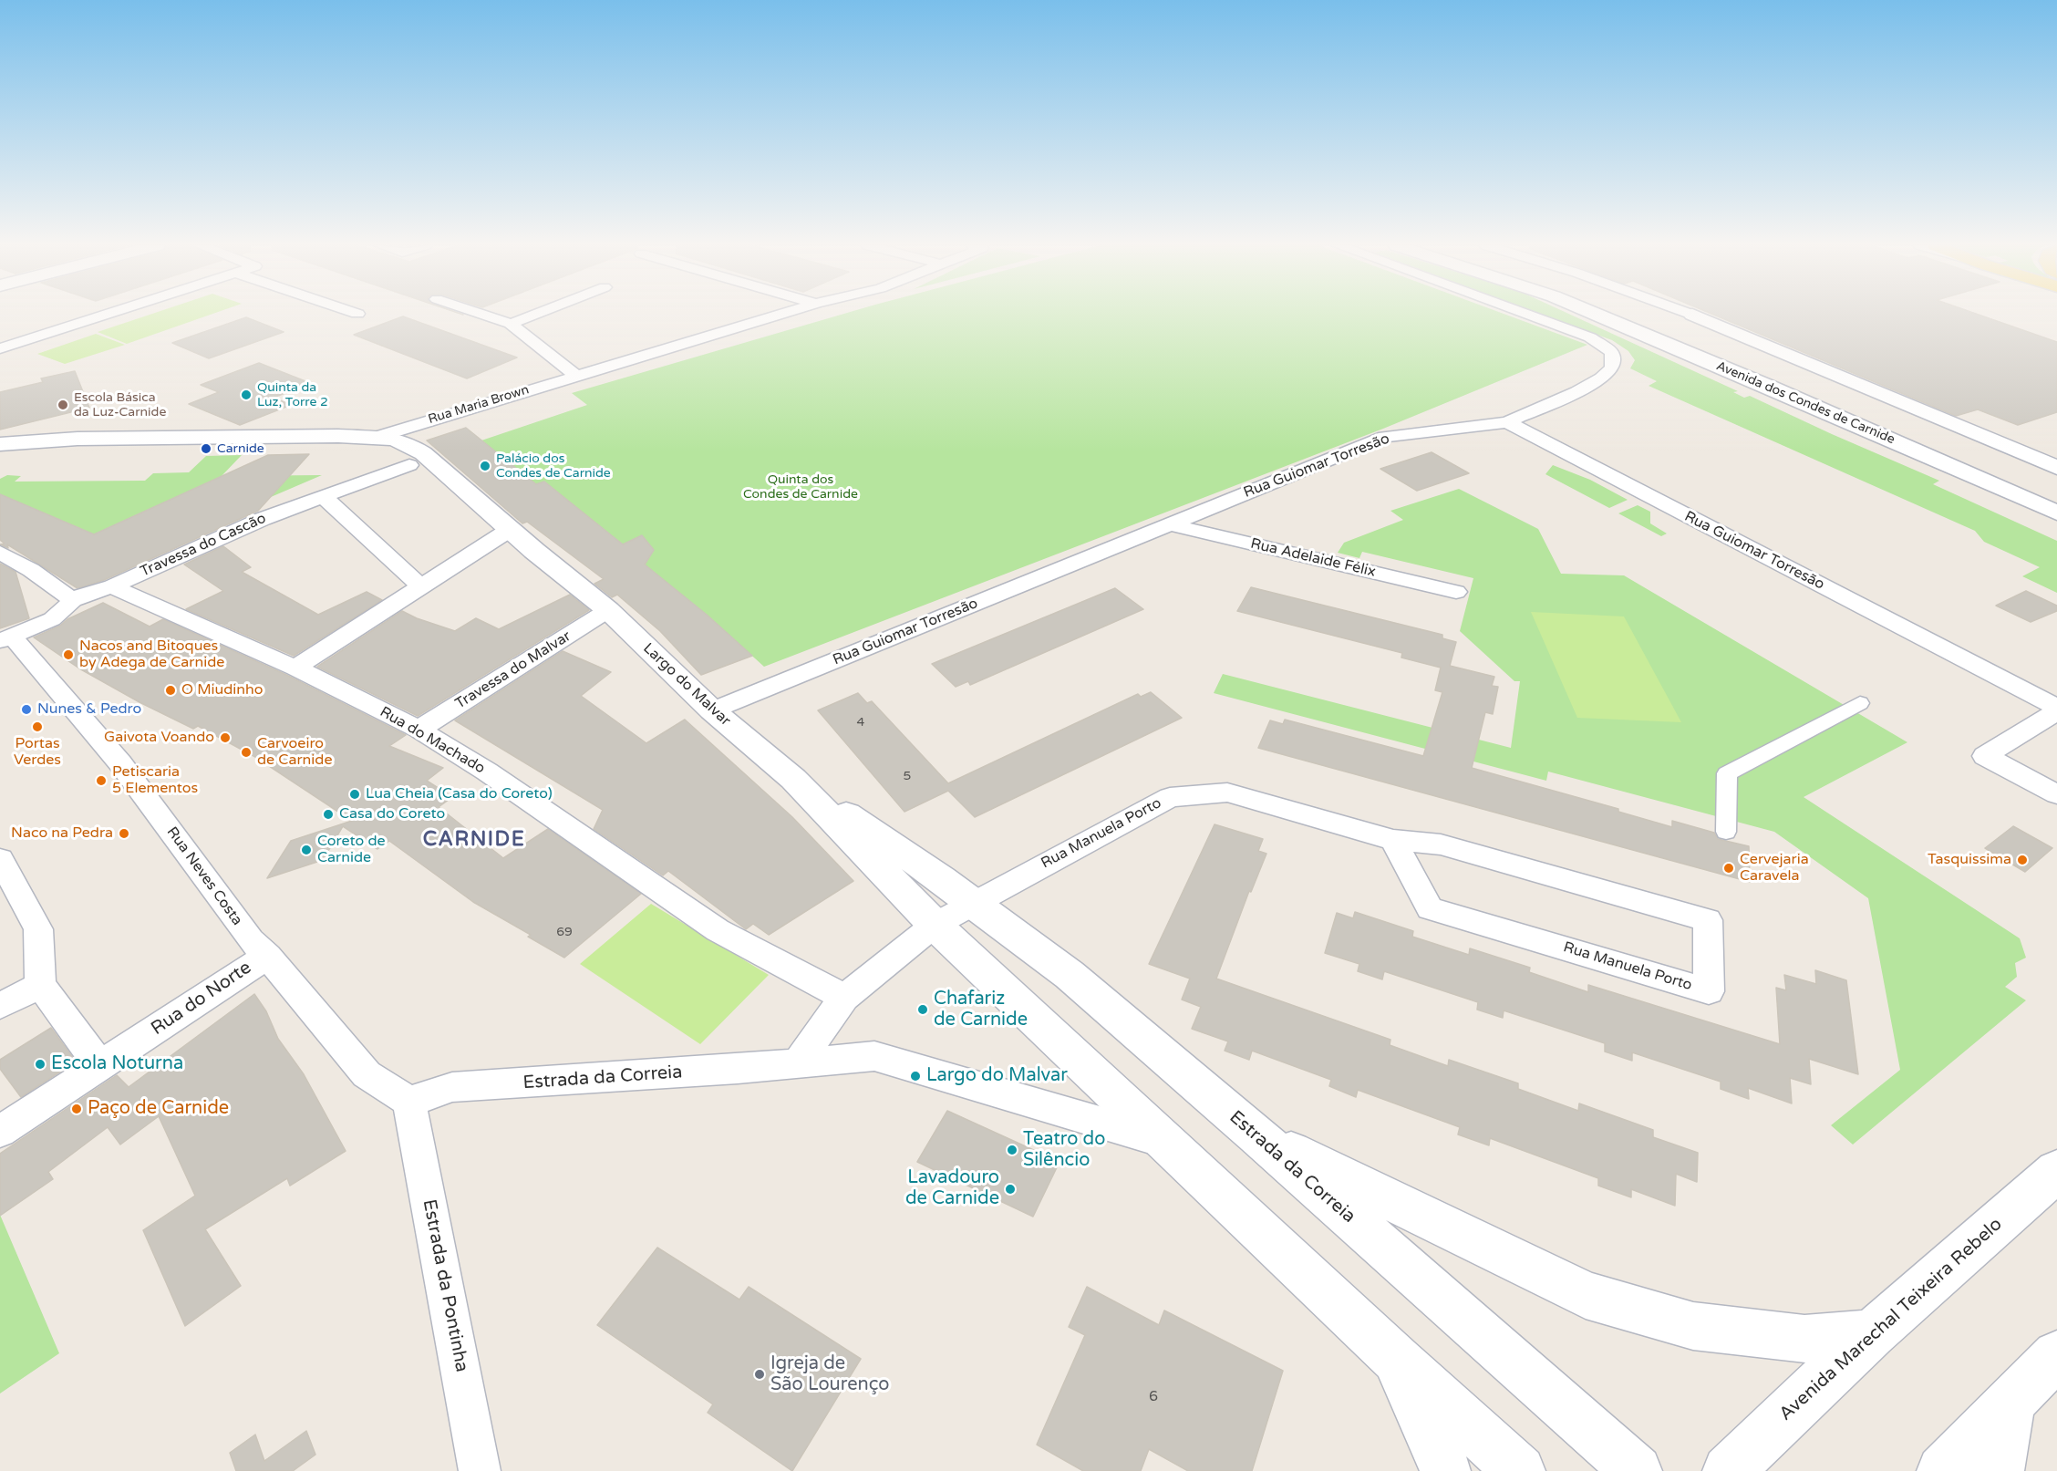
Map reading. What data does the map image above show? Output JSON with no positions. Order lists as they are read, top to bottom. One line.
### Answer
{"streets":{"main road":["Avenida dos Condes de Carnide","Rua Maria Brown","Largo do Malvar","Estrada da Correia","Avenida Marechal Teixeira Rebelo"],"street":["Rua Guiomar Torresão","Travessa do Cascão","Rua Adelaide Félix","Travessa do Malvar","Rua do Machado","Rua Manuela Porto","Rua Neves Costa","Rua do Norte","Estrada da Pontinha"]},"crossings":[["Rua Maria Brown","Largo do Malvar"],["Rua Guiomar Torresão","Rua Adelaide Félix"],["Rua Guiomar Torresão","Largo do Malvar"],["Travessa do Cascão","Rua do Machado"],["Travessa do Malvar","Largo do Malvar"],["Travessa do Malvar","Rua do Machado"],["Largo do Malvar","Rua Manuela Porto"],["Largo do Malvar","Estrada da Correia"],["Rua Manuela Porto","Estrada da Correia"],["Rua Neves Costa","Rua do Norte"],["Rua Neves Costa","Estrada da Correia"],["Rua Neves Costa","Estrada da Pontinha"],["Estrada da Correia","Estrada da Pontinha"]],"districts":["CARNIDE"],"parks":["Quinta dos Condes de Carnide"],"places":["Quinta da Luz, Torre 2","Escola Básica da Luz-Carnide","Carnide","Palácio dos Condes de Carnide","Nacos and Bitoques by Adega de Carnide","O Miudinho","Nunes & Pedro","Portas Verdes","Gaivota Voando","Carvoeiro de Carnide","Petiscaria 5 Elementos","Lua Cheia (Casa do Coreto)","Casa do Coreto","Naco na Pedra","Coreto de Carnide","Tasquissima","Cervejaria Caravela","Chafariz de Carnide","Escola Noturna","Largo do Malvar","Paço de Carnide","Teatro do Silêncio","Lavadouro de Carnide","Igreja de São Lourenço"],"house_numbers":["4","5","69","6"]}
